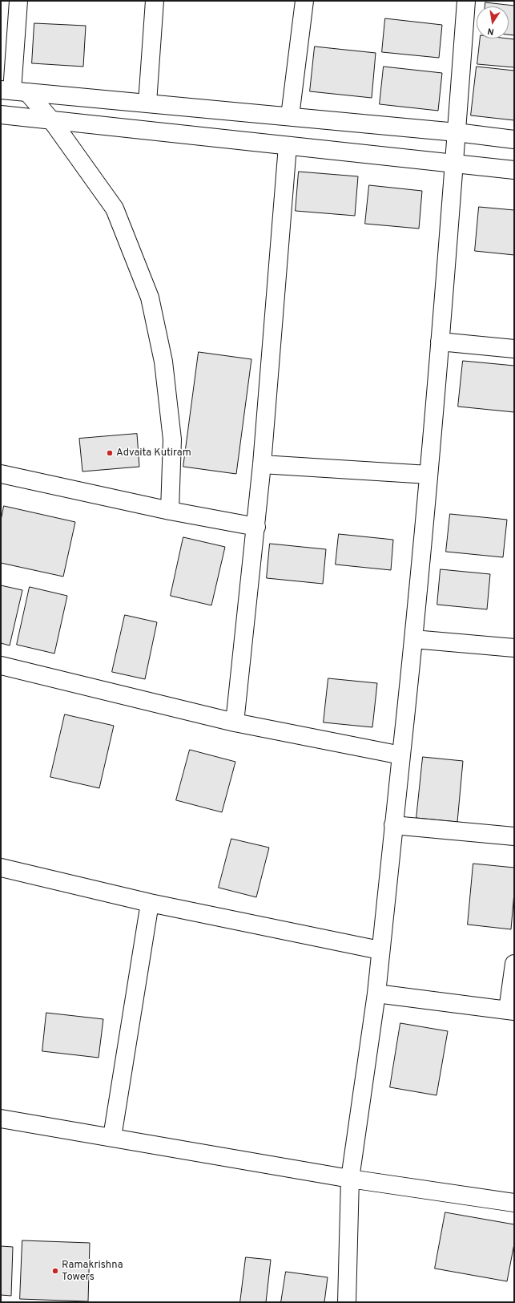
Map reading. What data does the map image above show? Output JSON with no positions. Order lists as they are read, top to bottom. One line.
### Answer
{"places":["Advaita Kutiram","Ramakrishna Towers"],"north":"bottom"}
